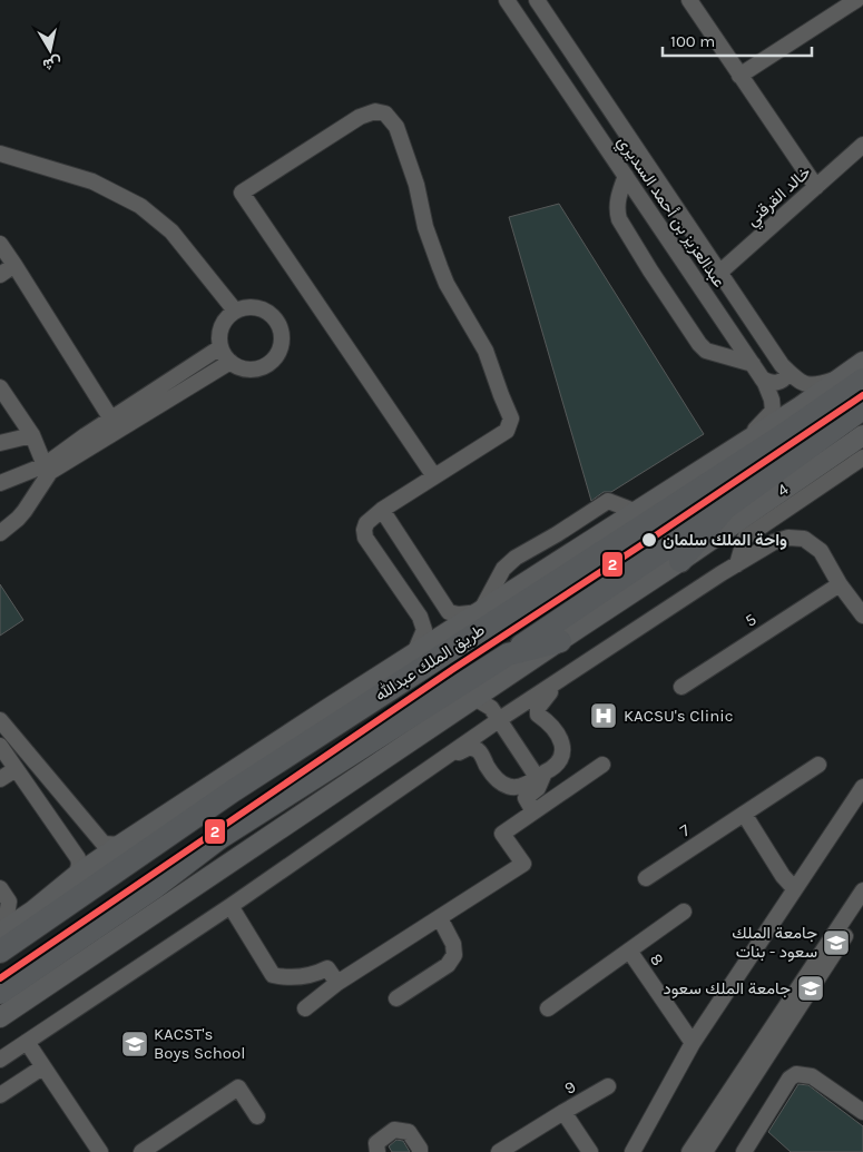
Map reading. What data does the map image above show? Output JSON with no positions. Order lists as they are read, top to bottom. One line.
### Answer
{"streets":{"highway":["طريق الملك عبدالله"],"street":["خالد القرقني","عبدالعزيز بن أحمد السديري","4","5","7","8","9"]},"crossings":[["خالد القرقني","عبدالعزيز بن أحمد السديري"],["عبدالعزيز بن أحمد السديري","طريق الملك عبدالله"]],"places":{"other":["واحة الملك سلمان"],"hospital":["KACSU's Clinic"],"school or university":["جامعة الملك سعود - بنات","جامعة الملك سعود","KACST's Boys School"]},"lines":["transit line 2"],"scale_bar":"100 m","north":"bottom"}
